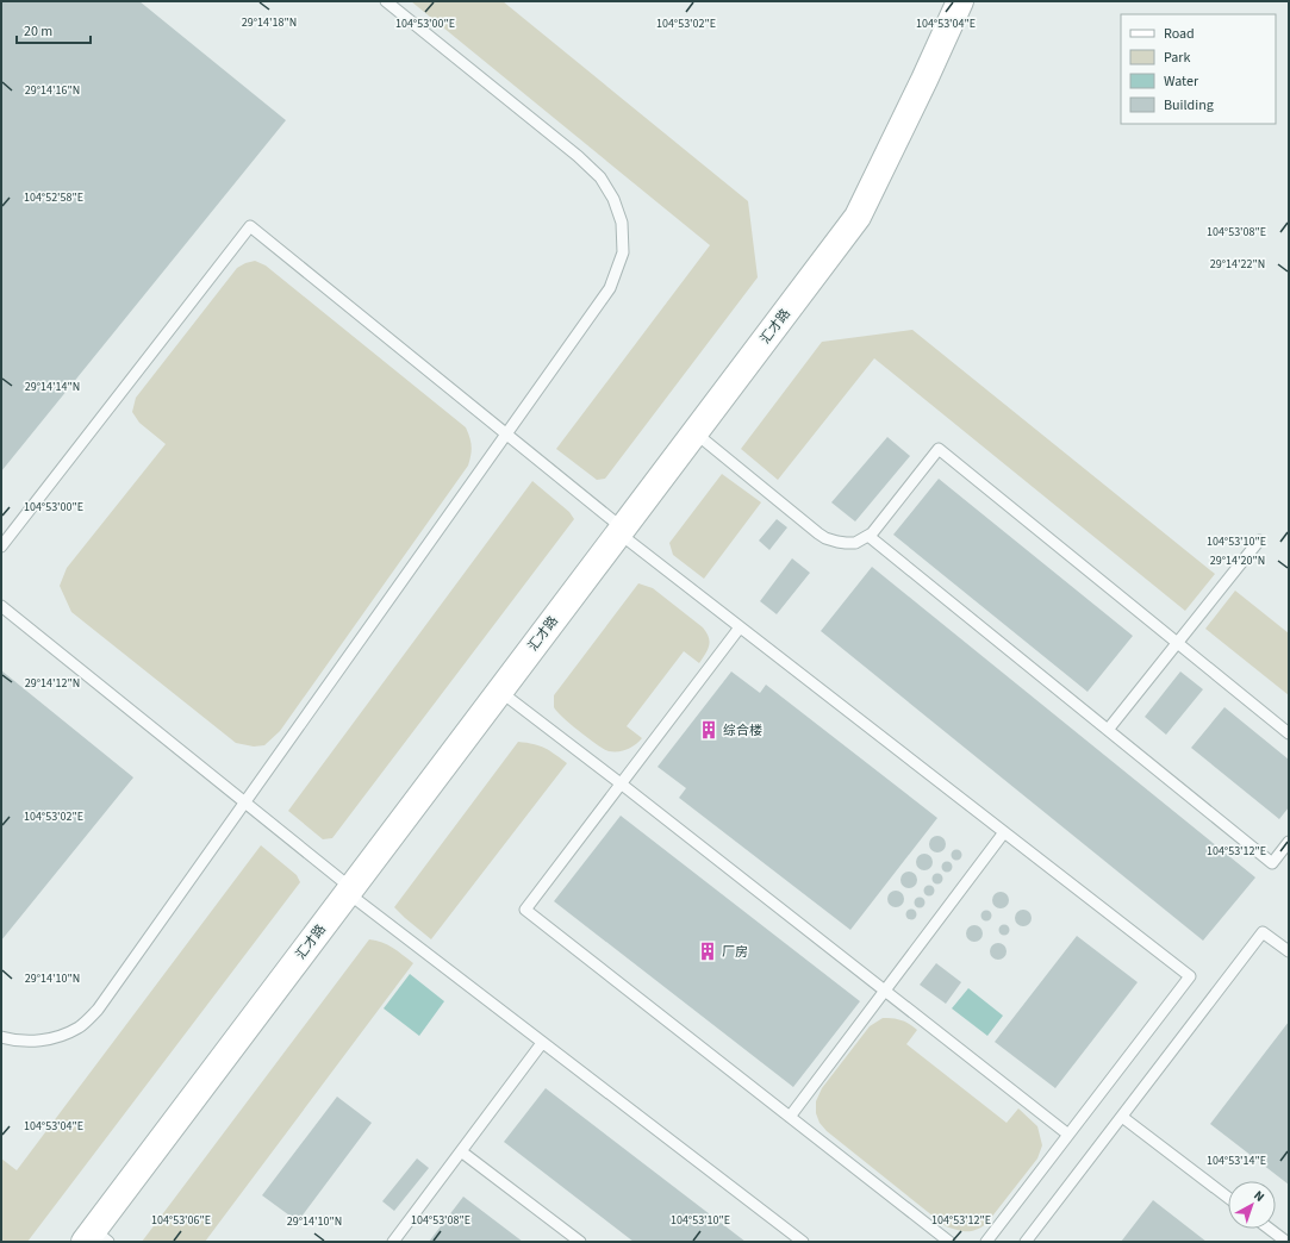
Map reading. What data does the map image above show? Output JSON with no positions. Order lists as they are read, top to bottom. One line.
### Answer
{"streets":{"main road":["汇才路"]},"places":{"building":["综合楼","厂房"]},"legend":["Road","Park","Water","Building"],"scale_bar":"20 m","north":"top right","coordinates":["29°14'18\"N","104°53'00\"E","104°53'02\"E","104°53'04\"E","29°14'16\"N","104°52'58\"E","104°53'08\"E","29°14'22\"N","29°14'14\"N","104°53'10\"E","29°14'20\"N","29°14'12\"N","104°53'12\"E","29°14'10\"N","104°53'14\"E","104°53'06\"E"]}
